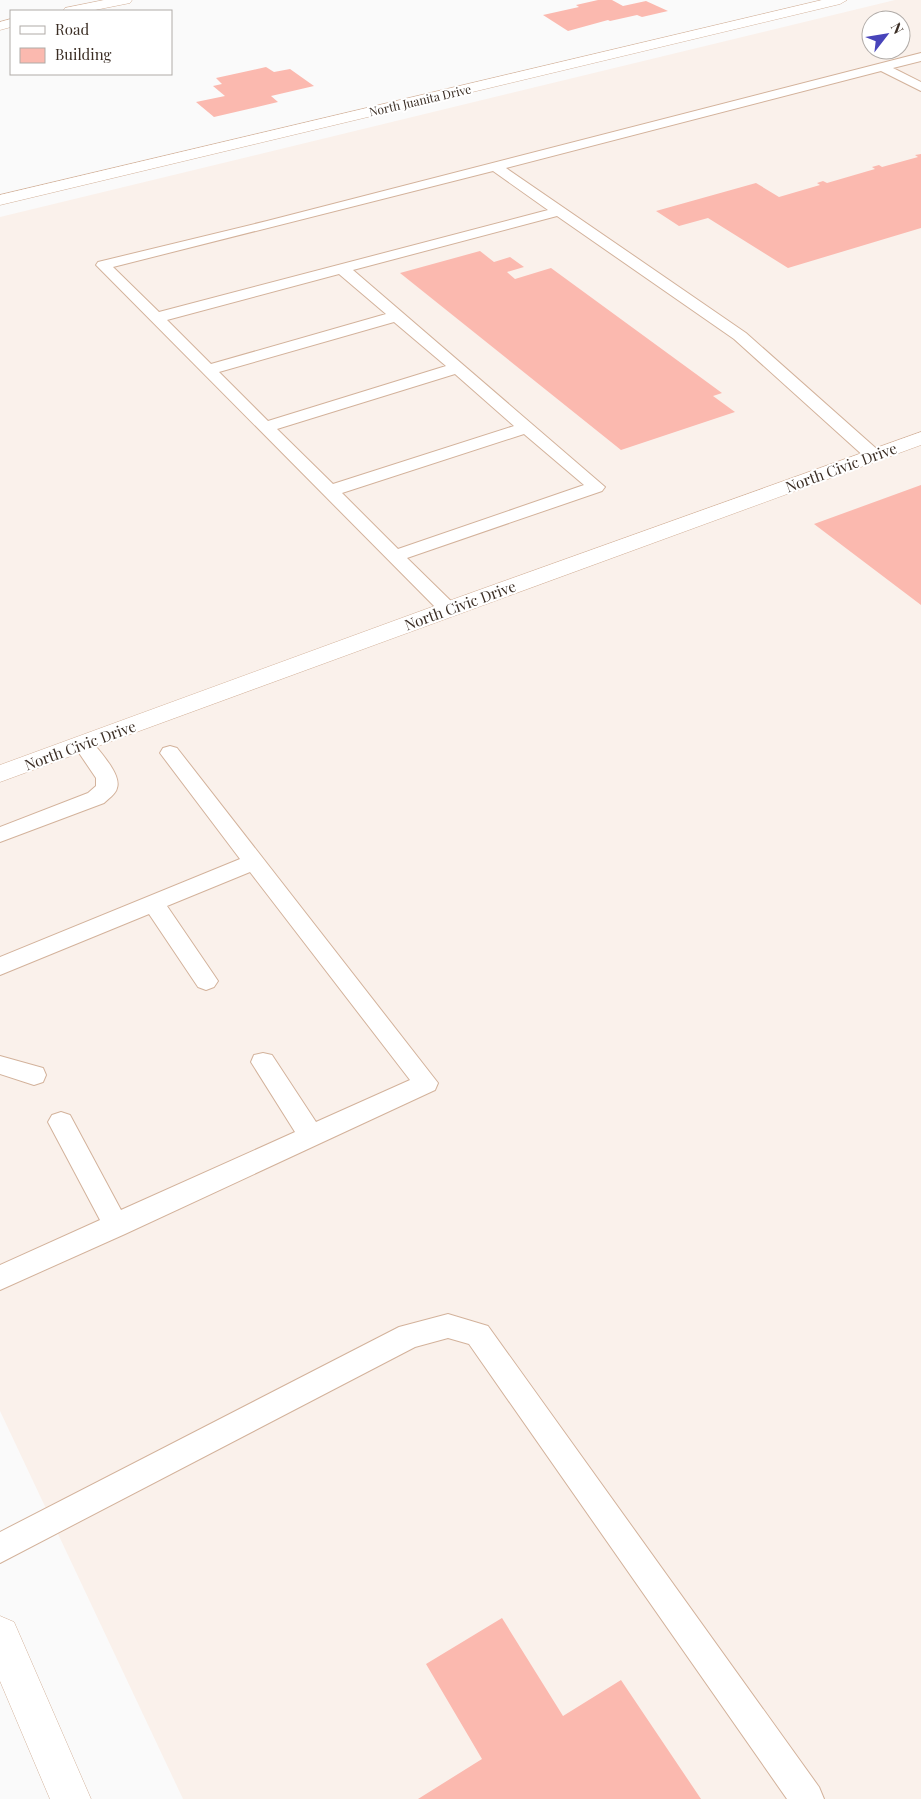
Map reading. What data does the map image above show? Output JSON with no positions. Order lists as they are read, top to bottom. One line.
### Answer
{"streets":{"street":["North Juanita Drive","North Civic Drive"]},"legend":["Road","Building"],"north":"top right"}
